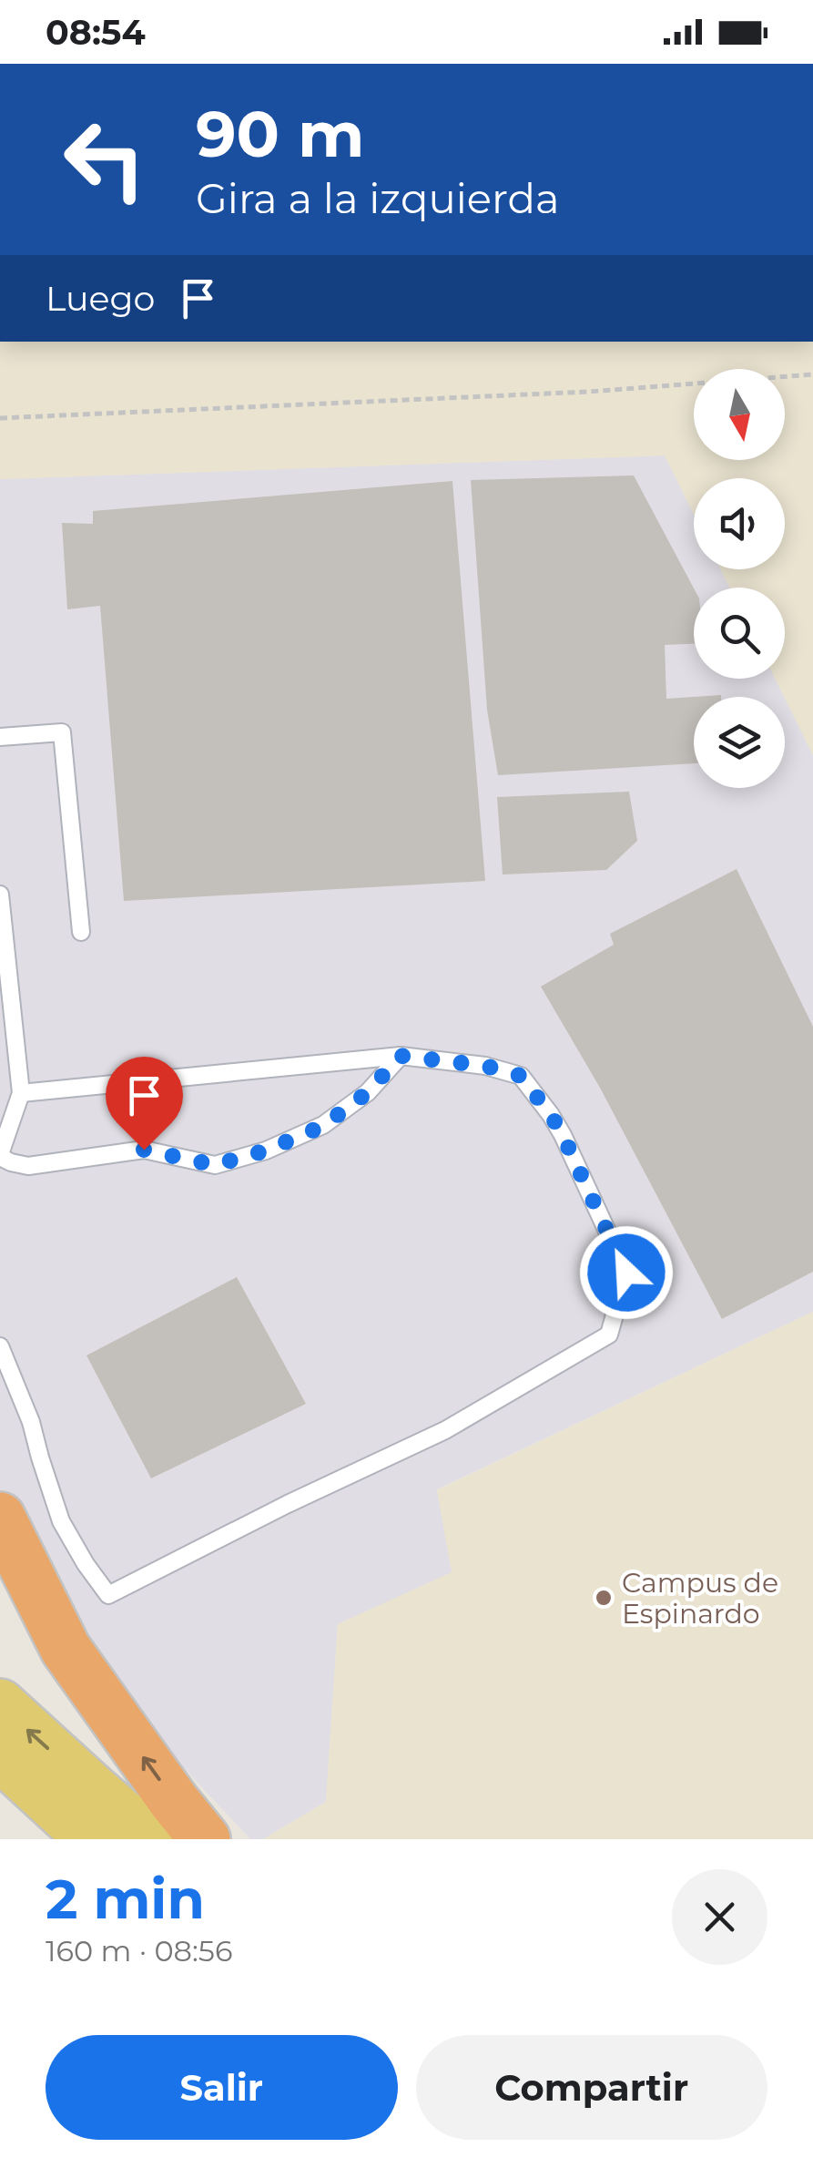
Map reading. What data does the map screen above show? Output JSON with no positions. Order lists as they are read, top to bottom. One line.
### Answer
{"places":["Campus de Espinardo"],"north":"bottom","page":{"status":"08:54","turn":["90 m","Gira a la izquierda"],"then":"Luego","heading":["2 min","160 m · 08:56"],"buttons":["Salir","Compartir"]}}
